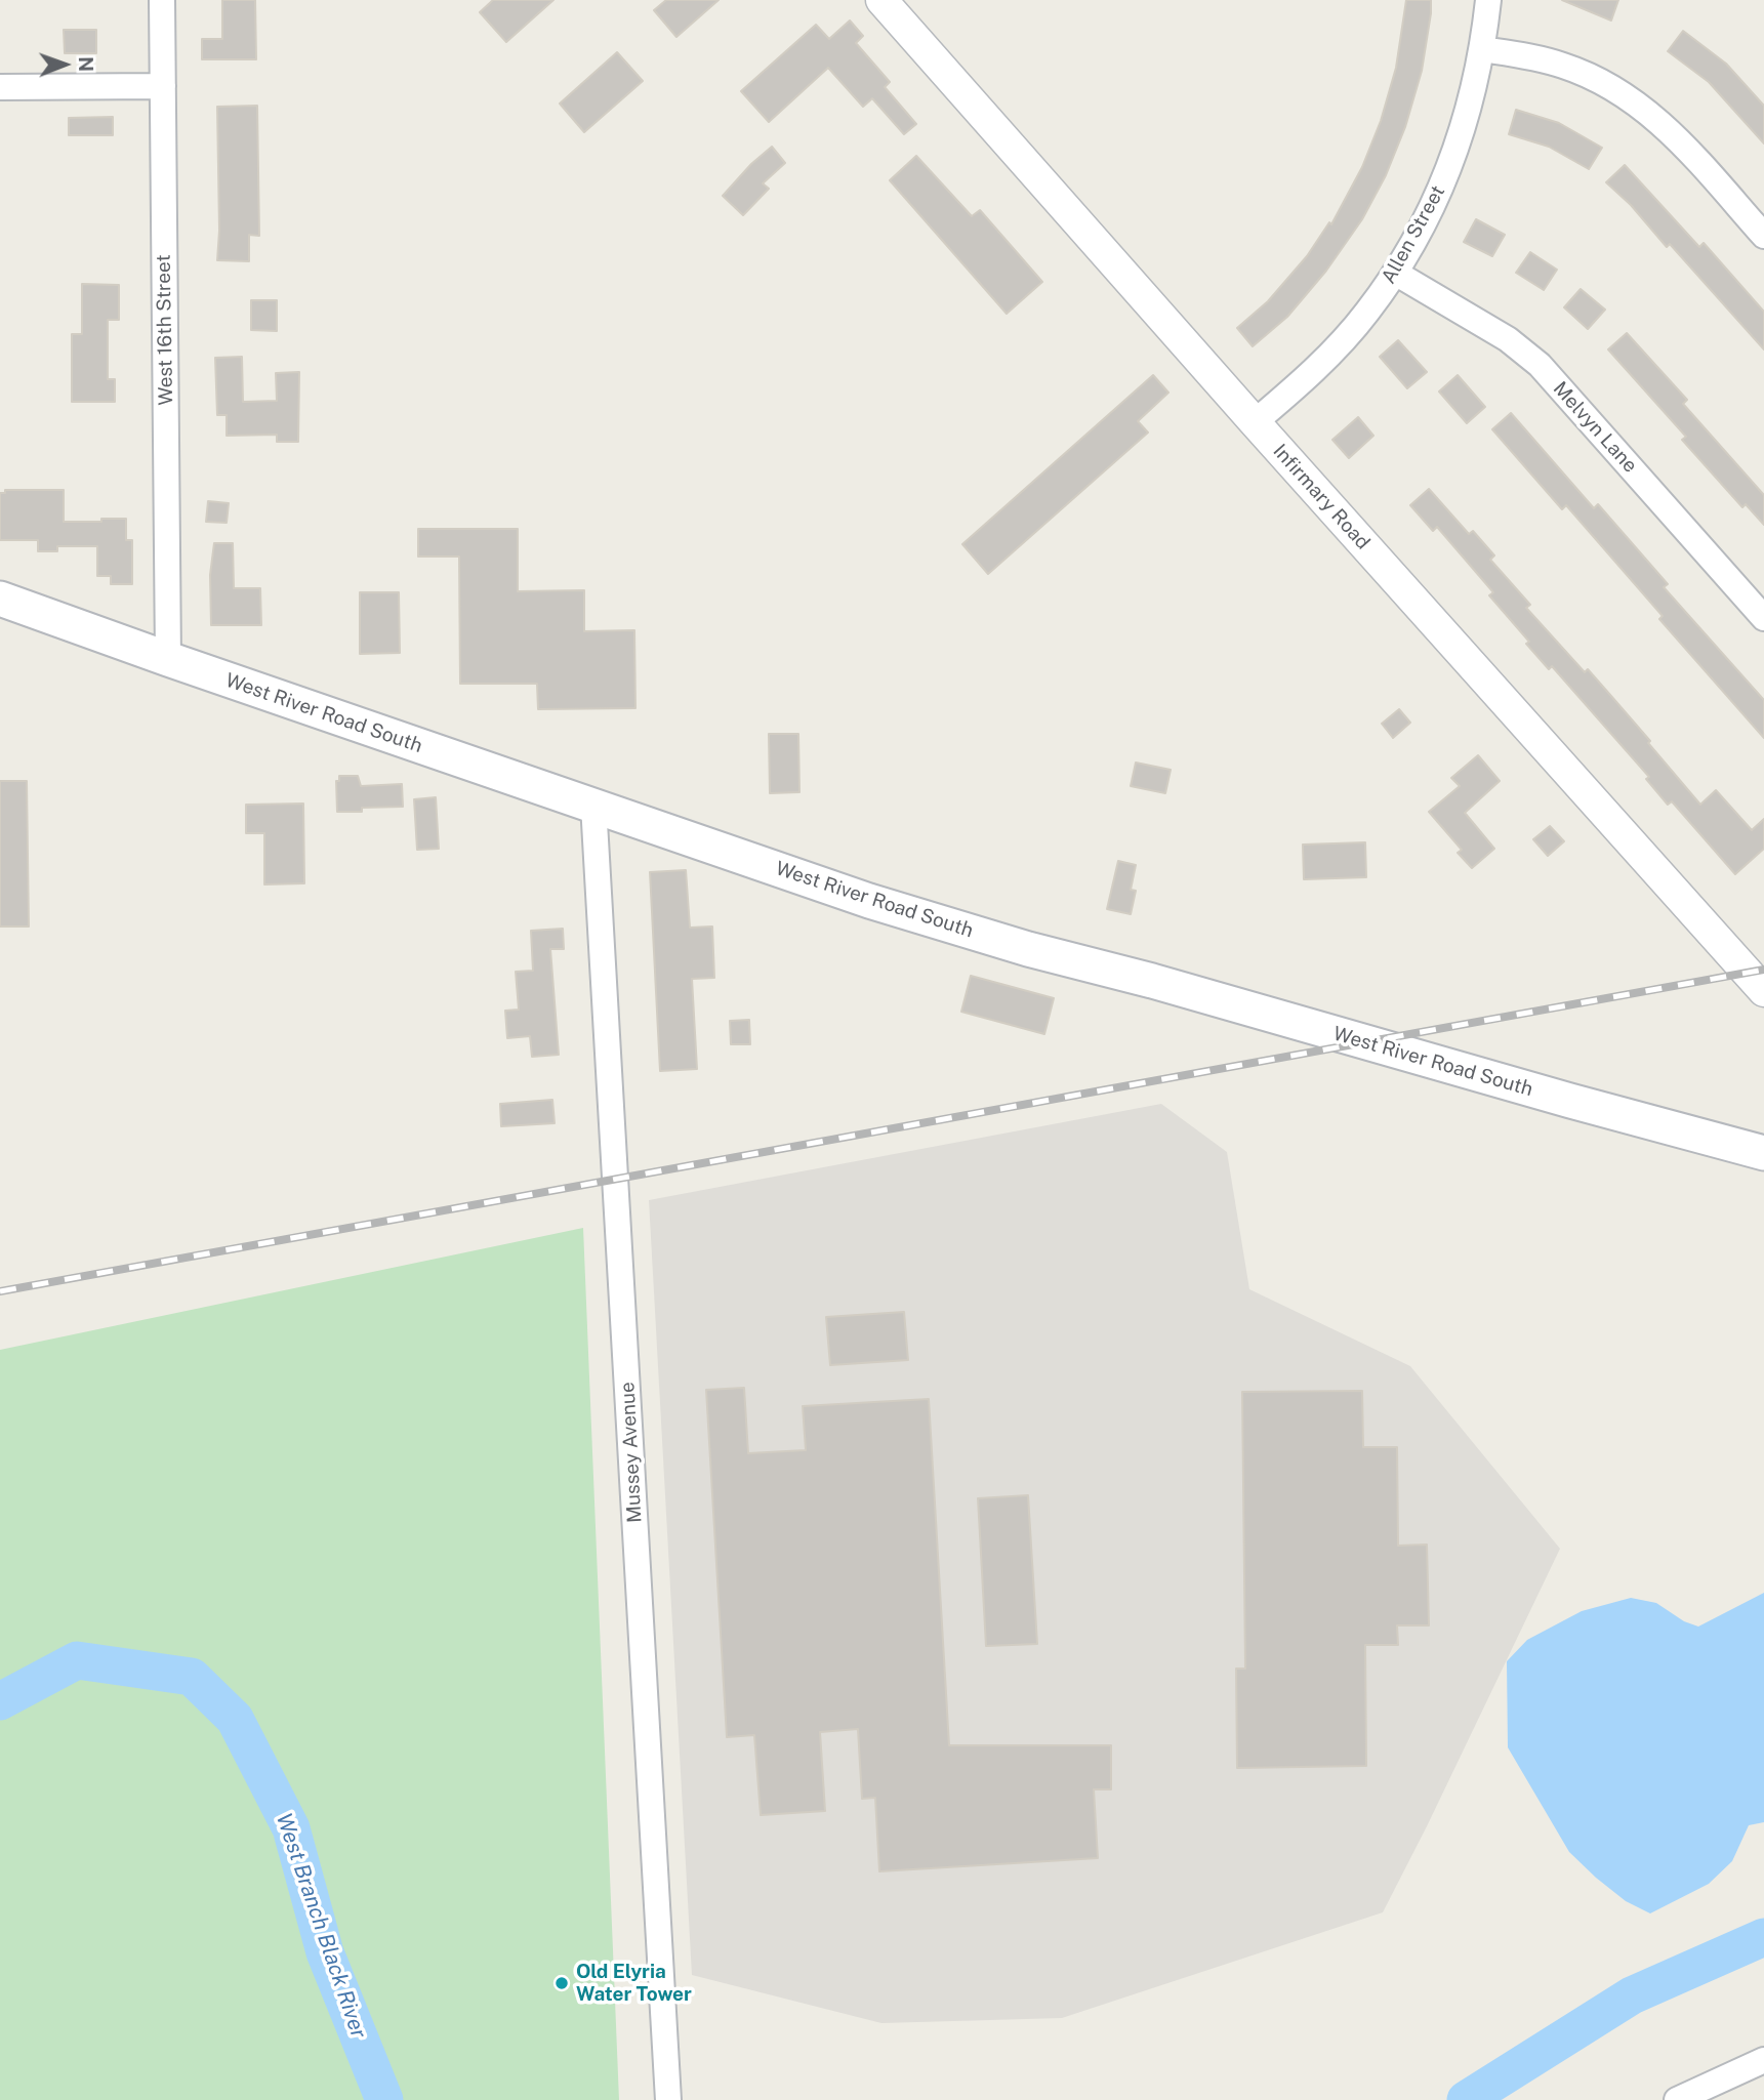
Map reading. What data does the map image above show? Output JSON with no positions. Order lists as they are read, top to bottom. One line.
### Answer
{"streets":{"main road":["West River Road South"],"street":["Allen Street","West 16th Street","Melvyn Lane","Infirmary Road","Mussey Avenue"]},"crossings":[["Allen Street","Melvyn Lane"],["Allen Street","Infirmary Road"],["West 16th Street","West River Road South"],["West River Road South","Mussey Avenue"]],"water":["West Branch Black River"],"places":["Old Elyria Water Tower"],"north":"right"}
